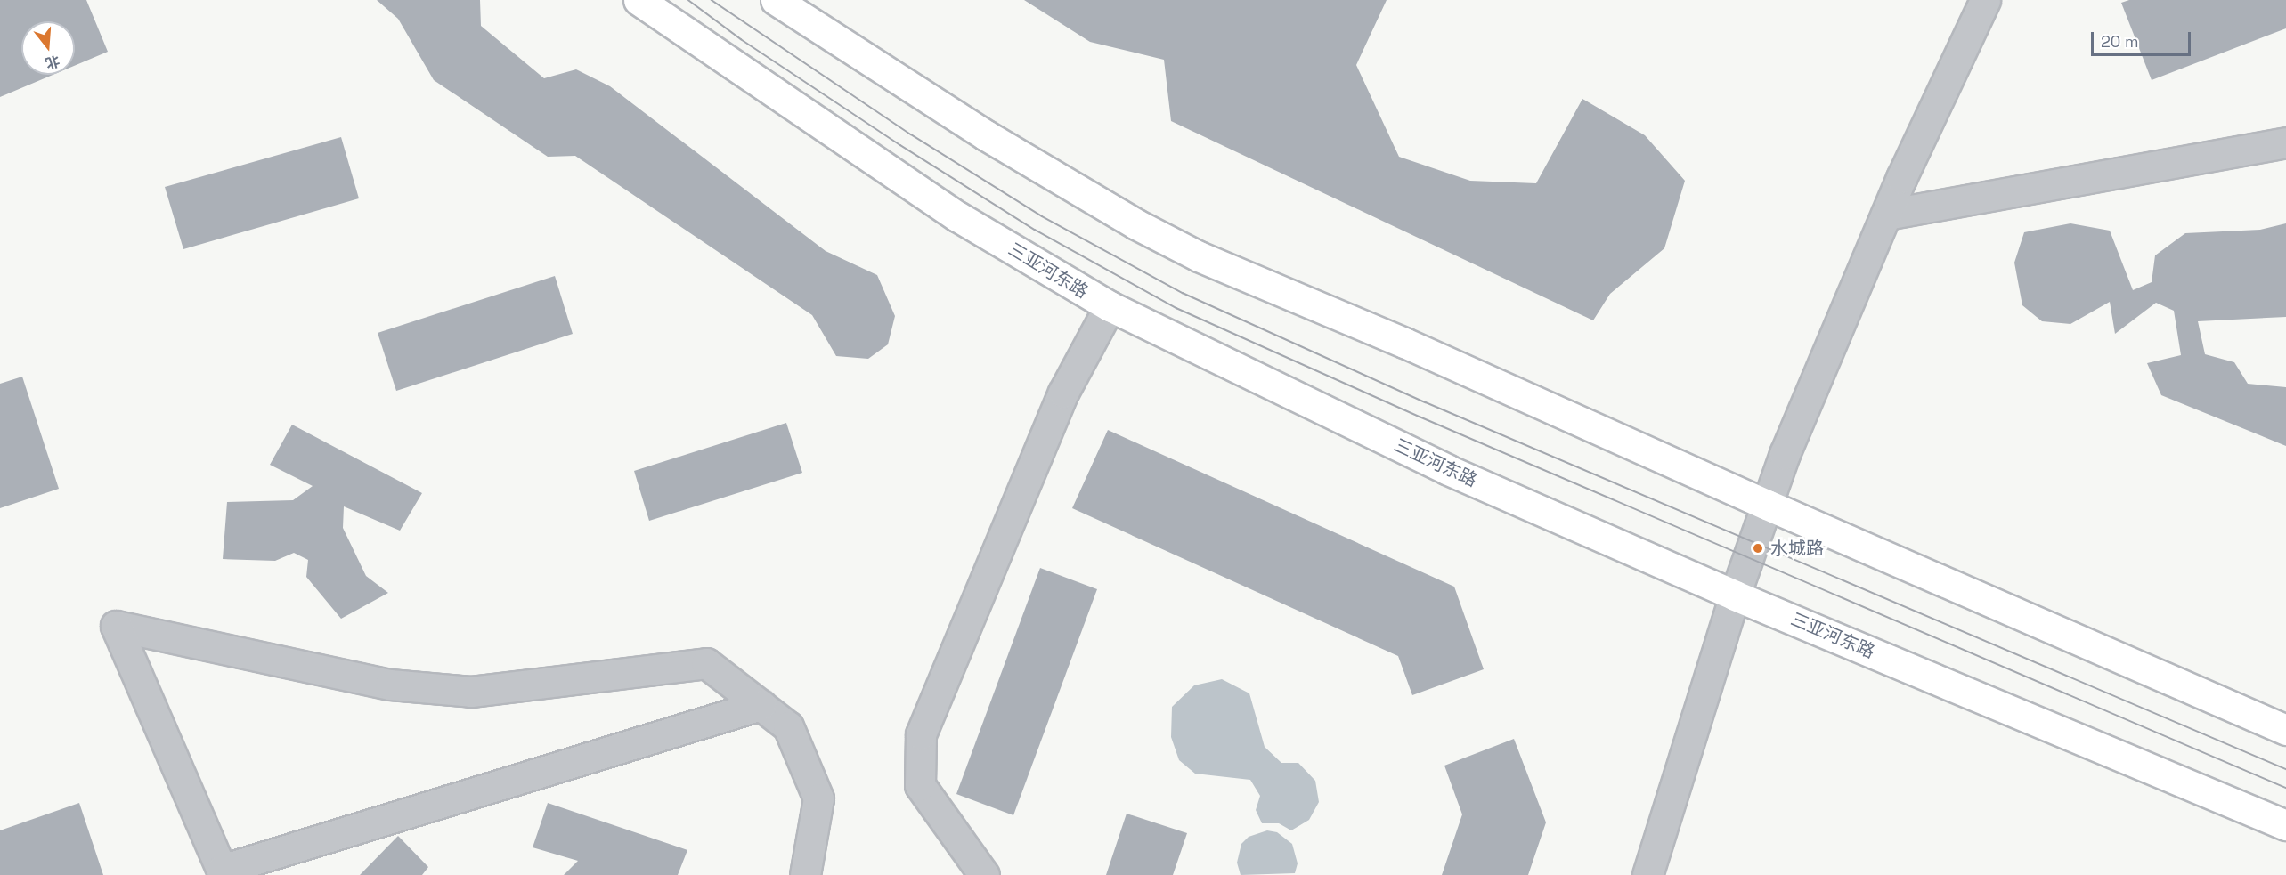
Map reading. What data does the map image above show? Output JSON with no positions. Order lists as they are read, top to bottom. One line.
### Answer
{"streets":{"main road":["三亚河东路"]},"places":["水城路"],"scale_bar":"20 m","north":"bottom"}
